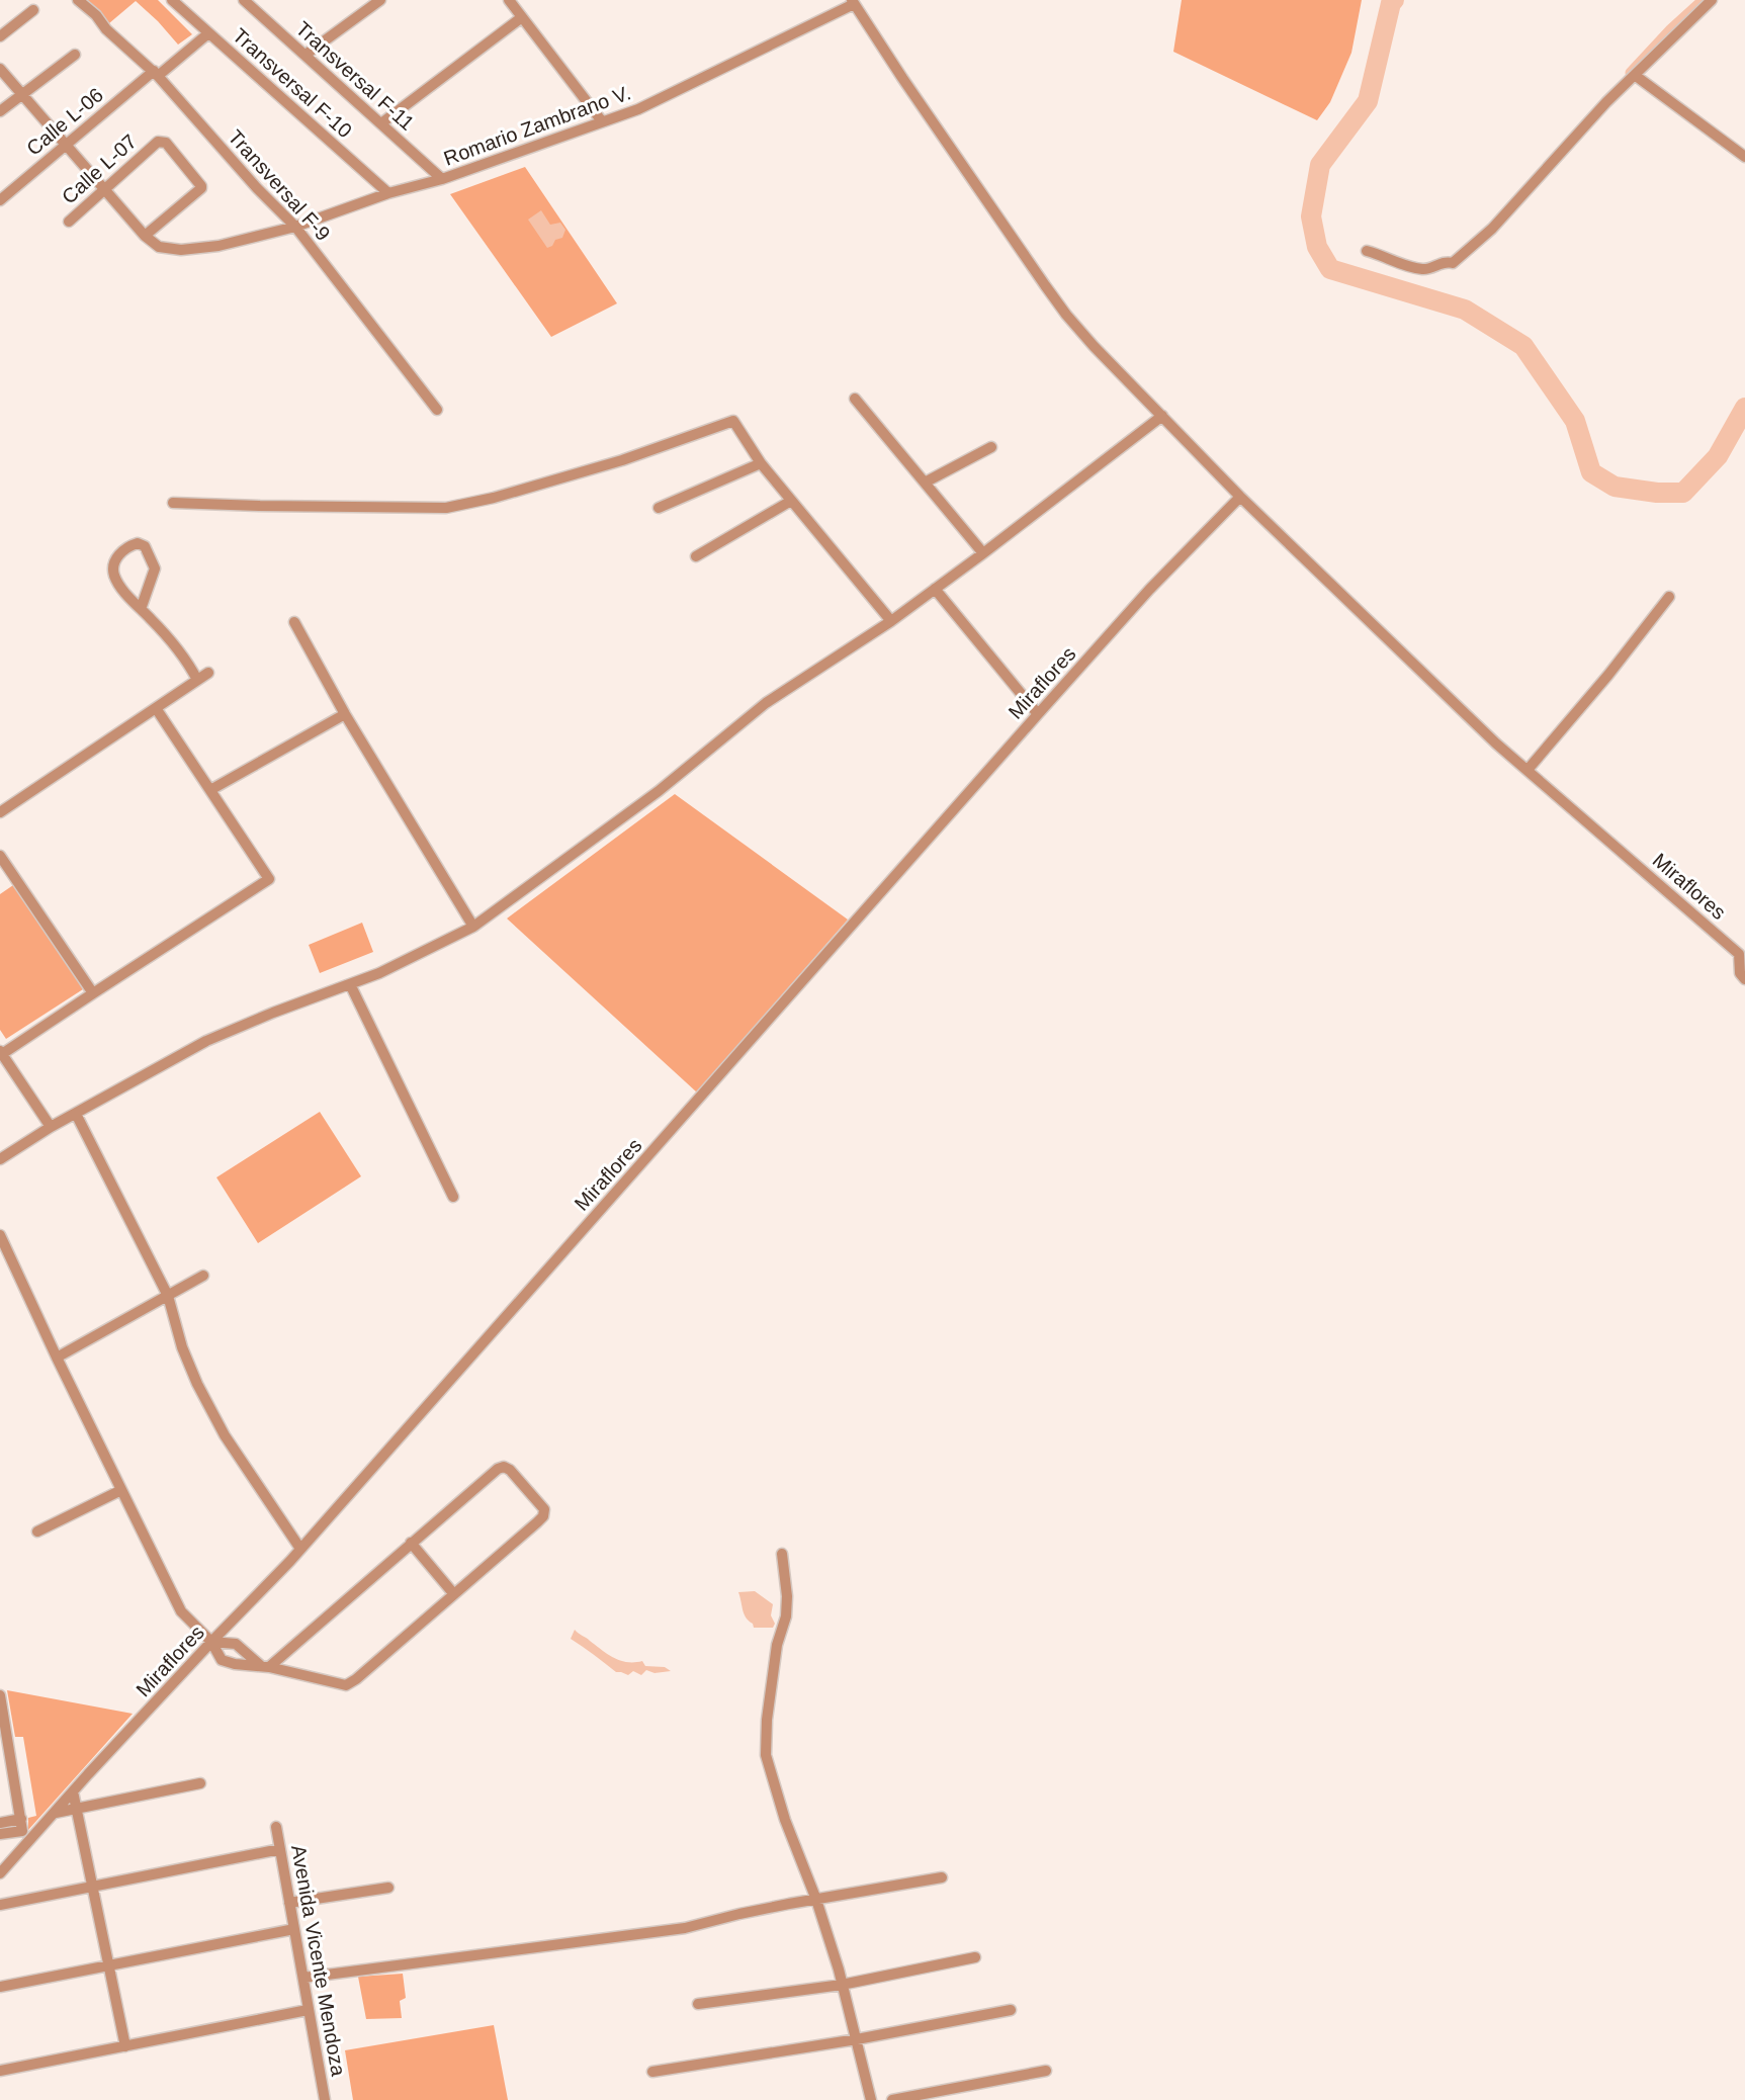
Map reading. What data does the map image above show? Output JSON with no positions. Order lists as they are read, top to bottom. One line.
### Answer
{"streets":{"street":["Transversal F-11","Transversal F-10","Calle L-06","Romario Zambrano V.","Calle L-07","Transversal F-9","Miraflores","Avenida Vicente Mendoza"]},"crossings":[["Transversal F-11","Romario Zambrano V."],["Transversal F-10","Calle L-06"],["Transversal F-10","Romario Zambrano V."],["Calle L-06","Transversal F-9"],["Romario Zambrano V.","Calle L-07"],["Romario Zambrano V.","Transversal F-9"],["Romario Zambrano V.","Miraflores"]]}
